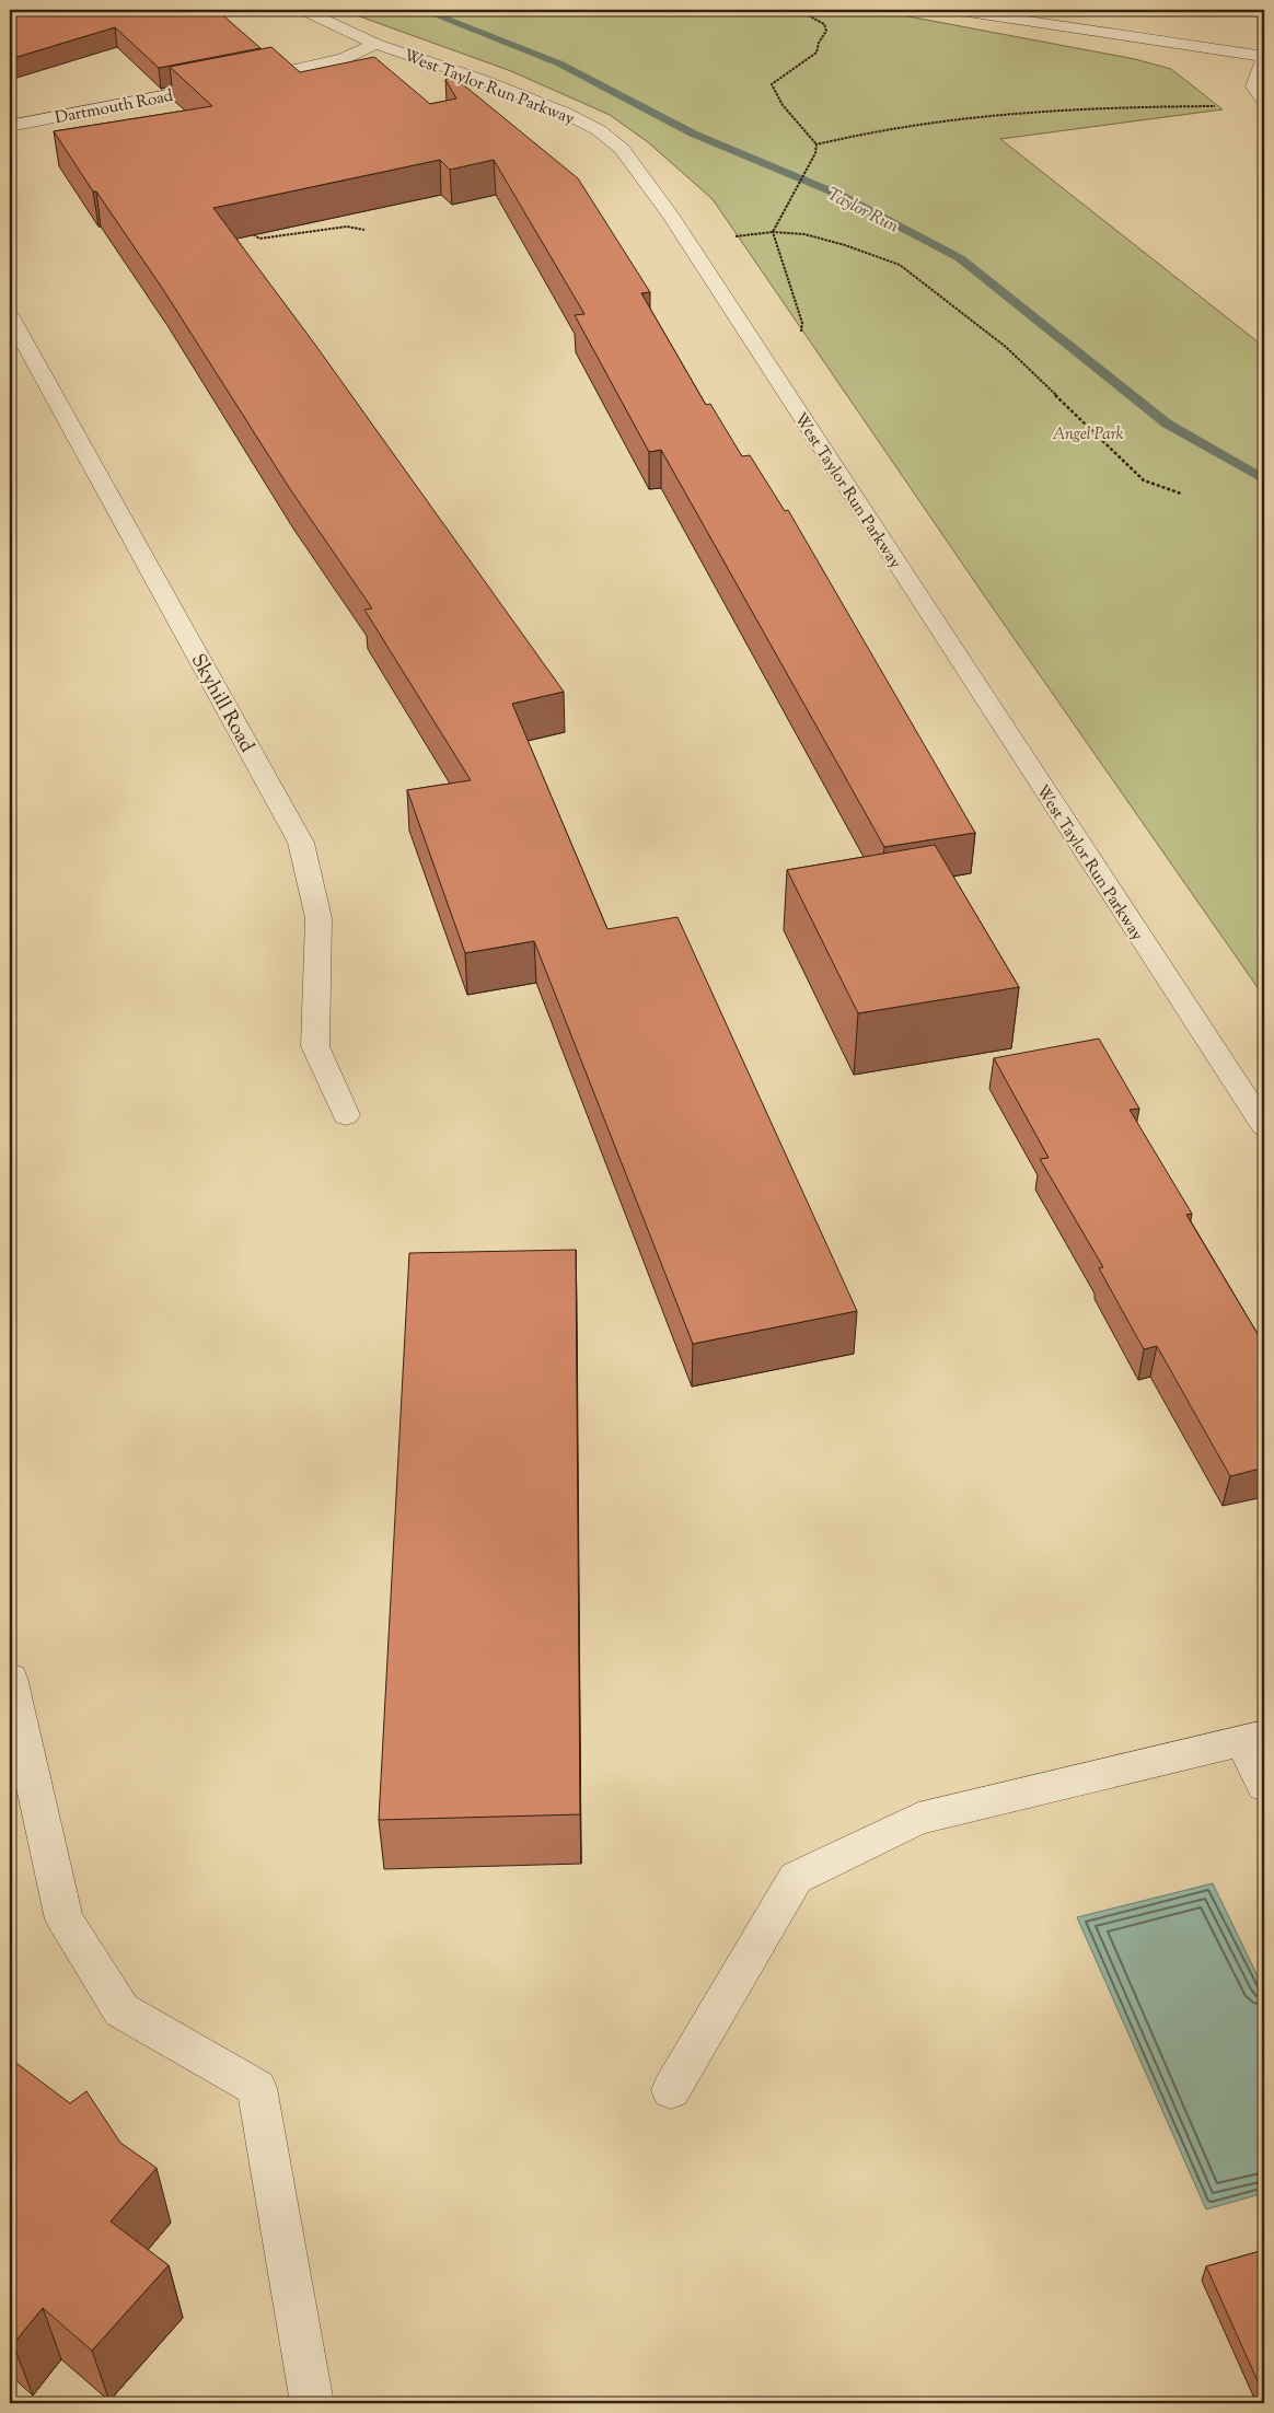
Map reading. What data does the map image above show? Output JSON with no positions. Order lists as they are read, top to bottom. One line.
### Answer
{"streets":{"street":["West Taylor Run Parkway","Dartmouth Road","Skyhill Road"]},"crossings":[["West Taylor Run Parkway","Dartmouth Road"]],"water":["Taylor Run"],"parks":["Angel Park"]}
